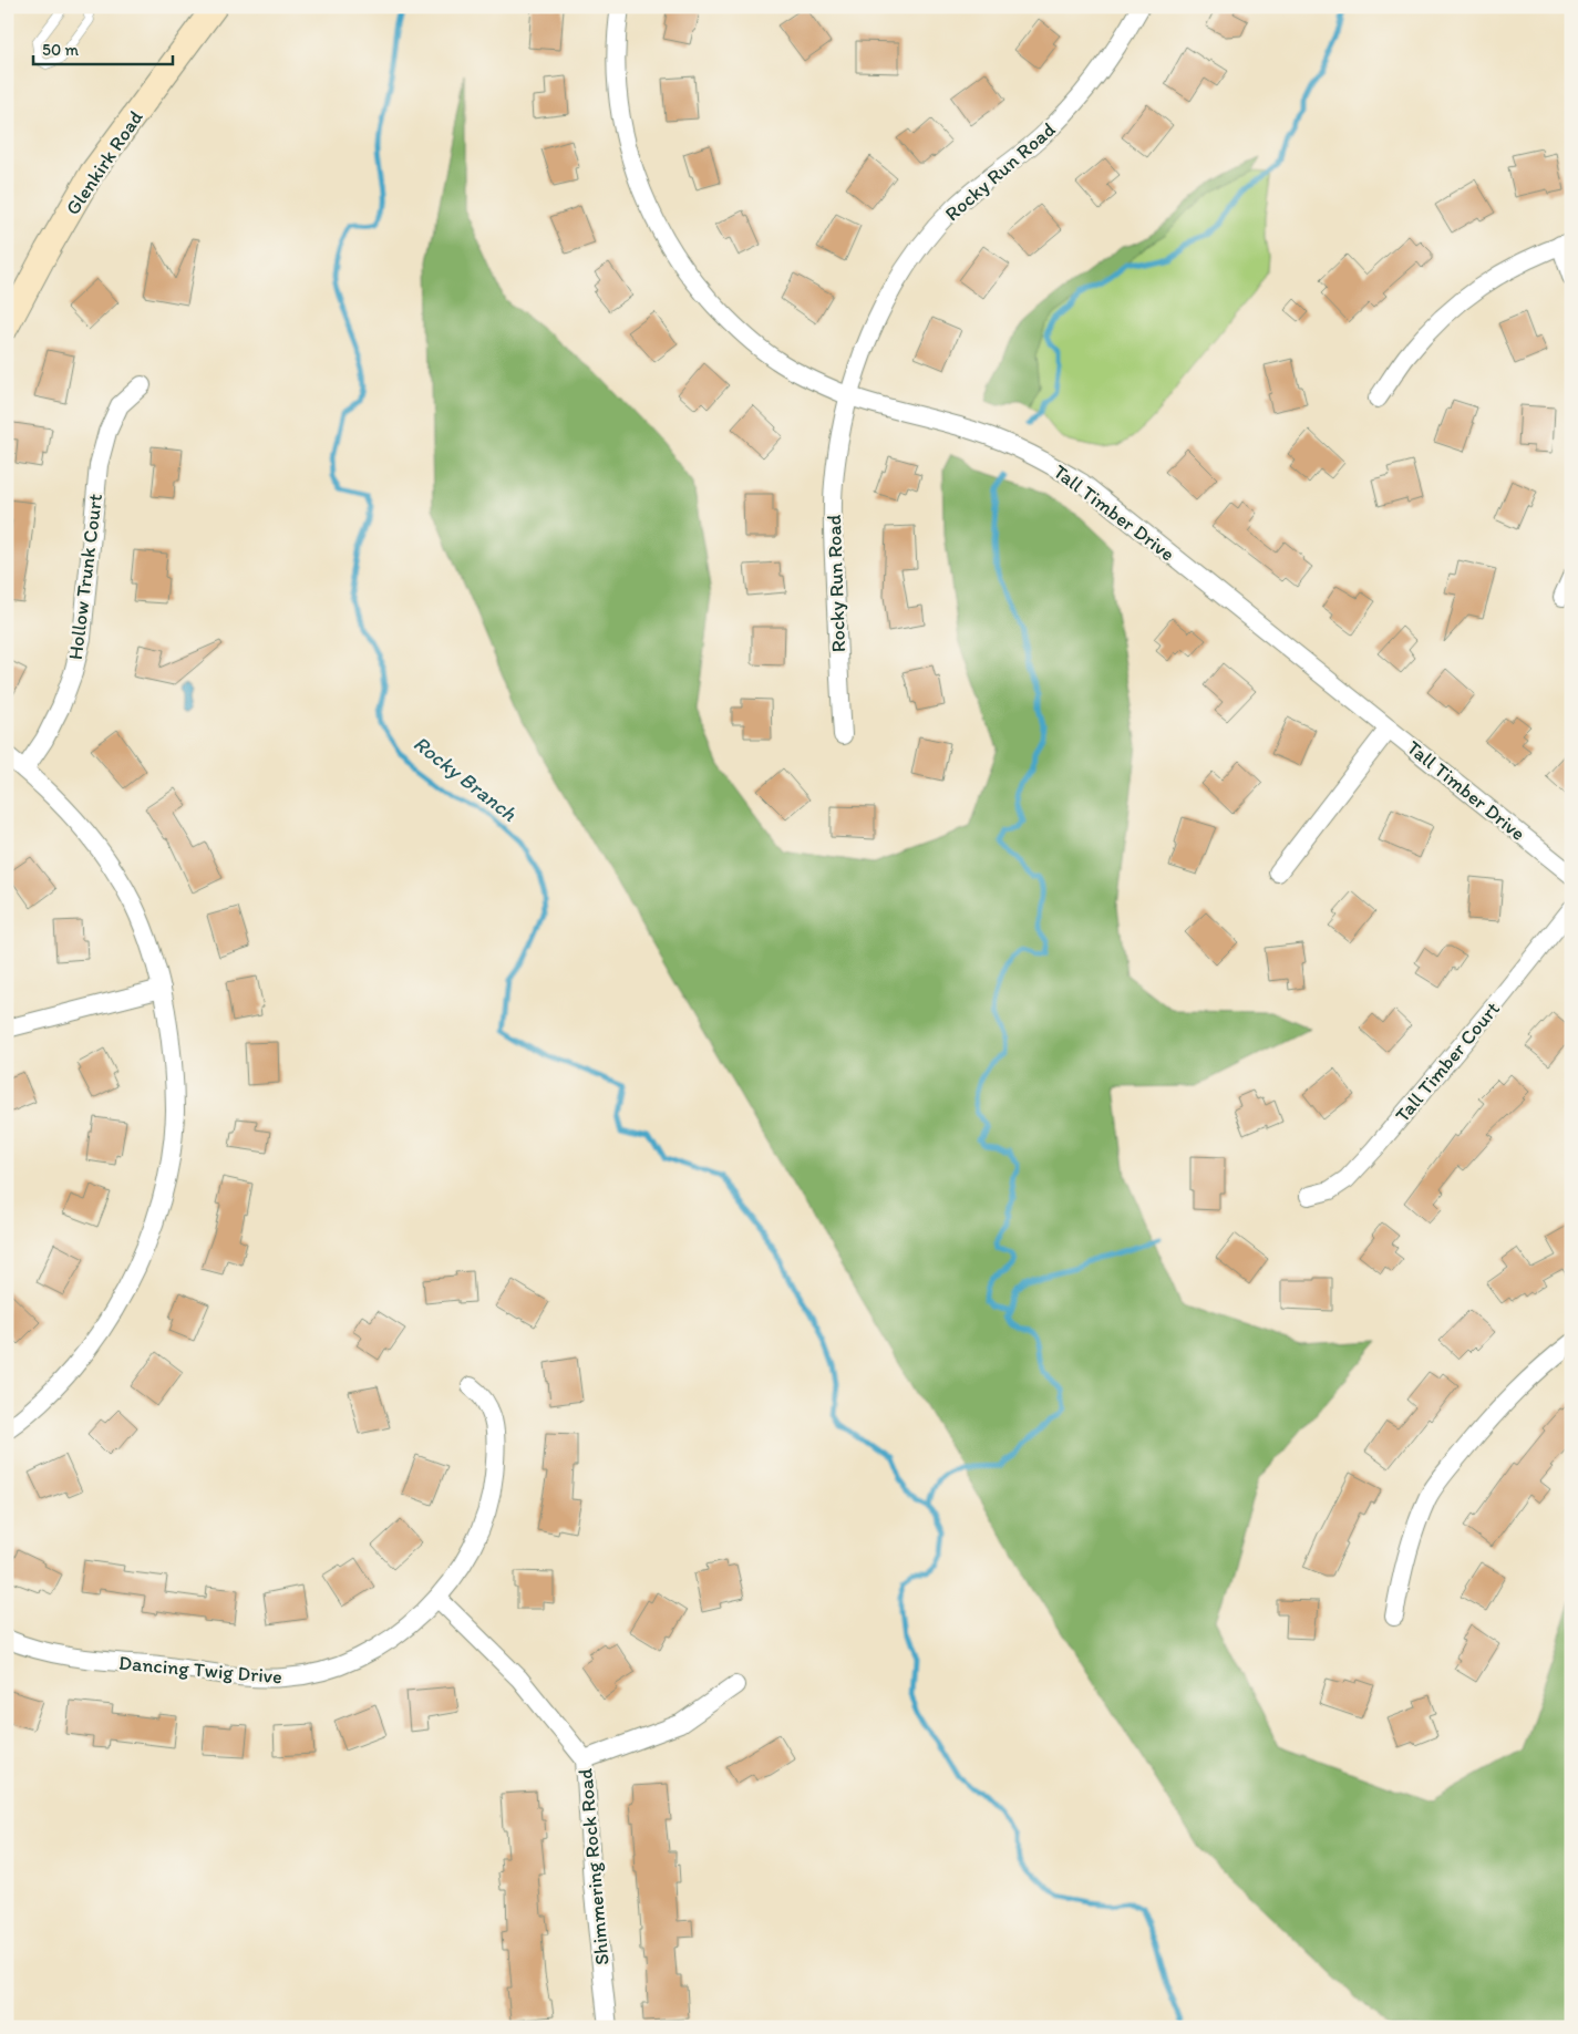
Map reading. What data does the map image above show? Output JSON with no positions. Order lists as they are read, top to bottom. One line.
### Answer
{"streets":{"street":["Glenkirk Road","Rocky Run Road","Tall Timber Drive","Hollow Trunk Court","Tall Timber Court","Dancing Twig Drive","Shimmering Rock Road"]},"crossings":[["Rocky Run Road","Tall Timber Drive"],["Dancing Twig Drive","Shimmering Rock Road"]],"water":["Rocky Branch"],"scale_bar":"50 m"}
